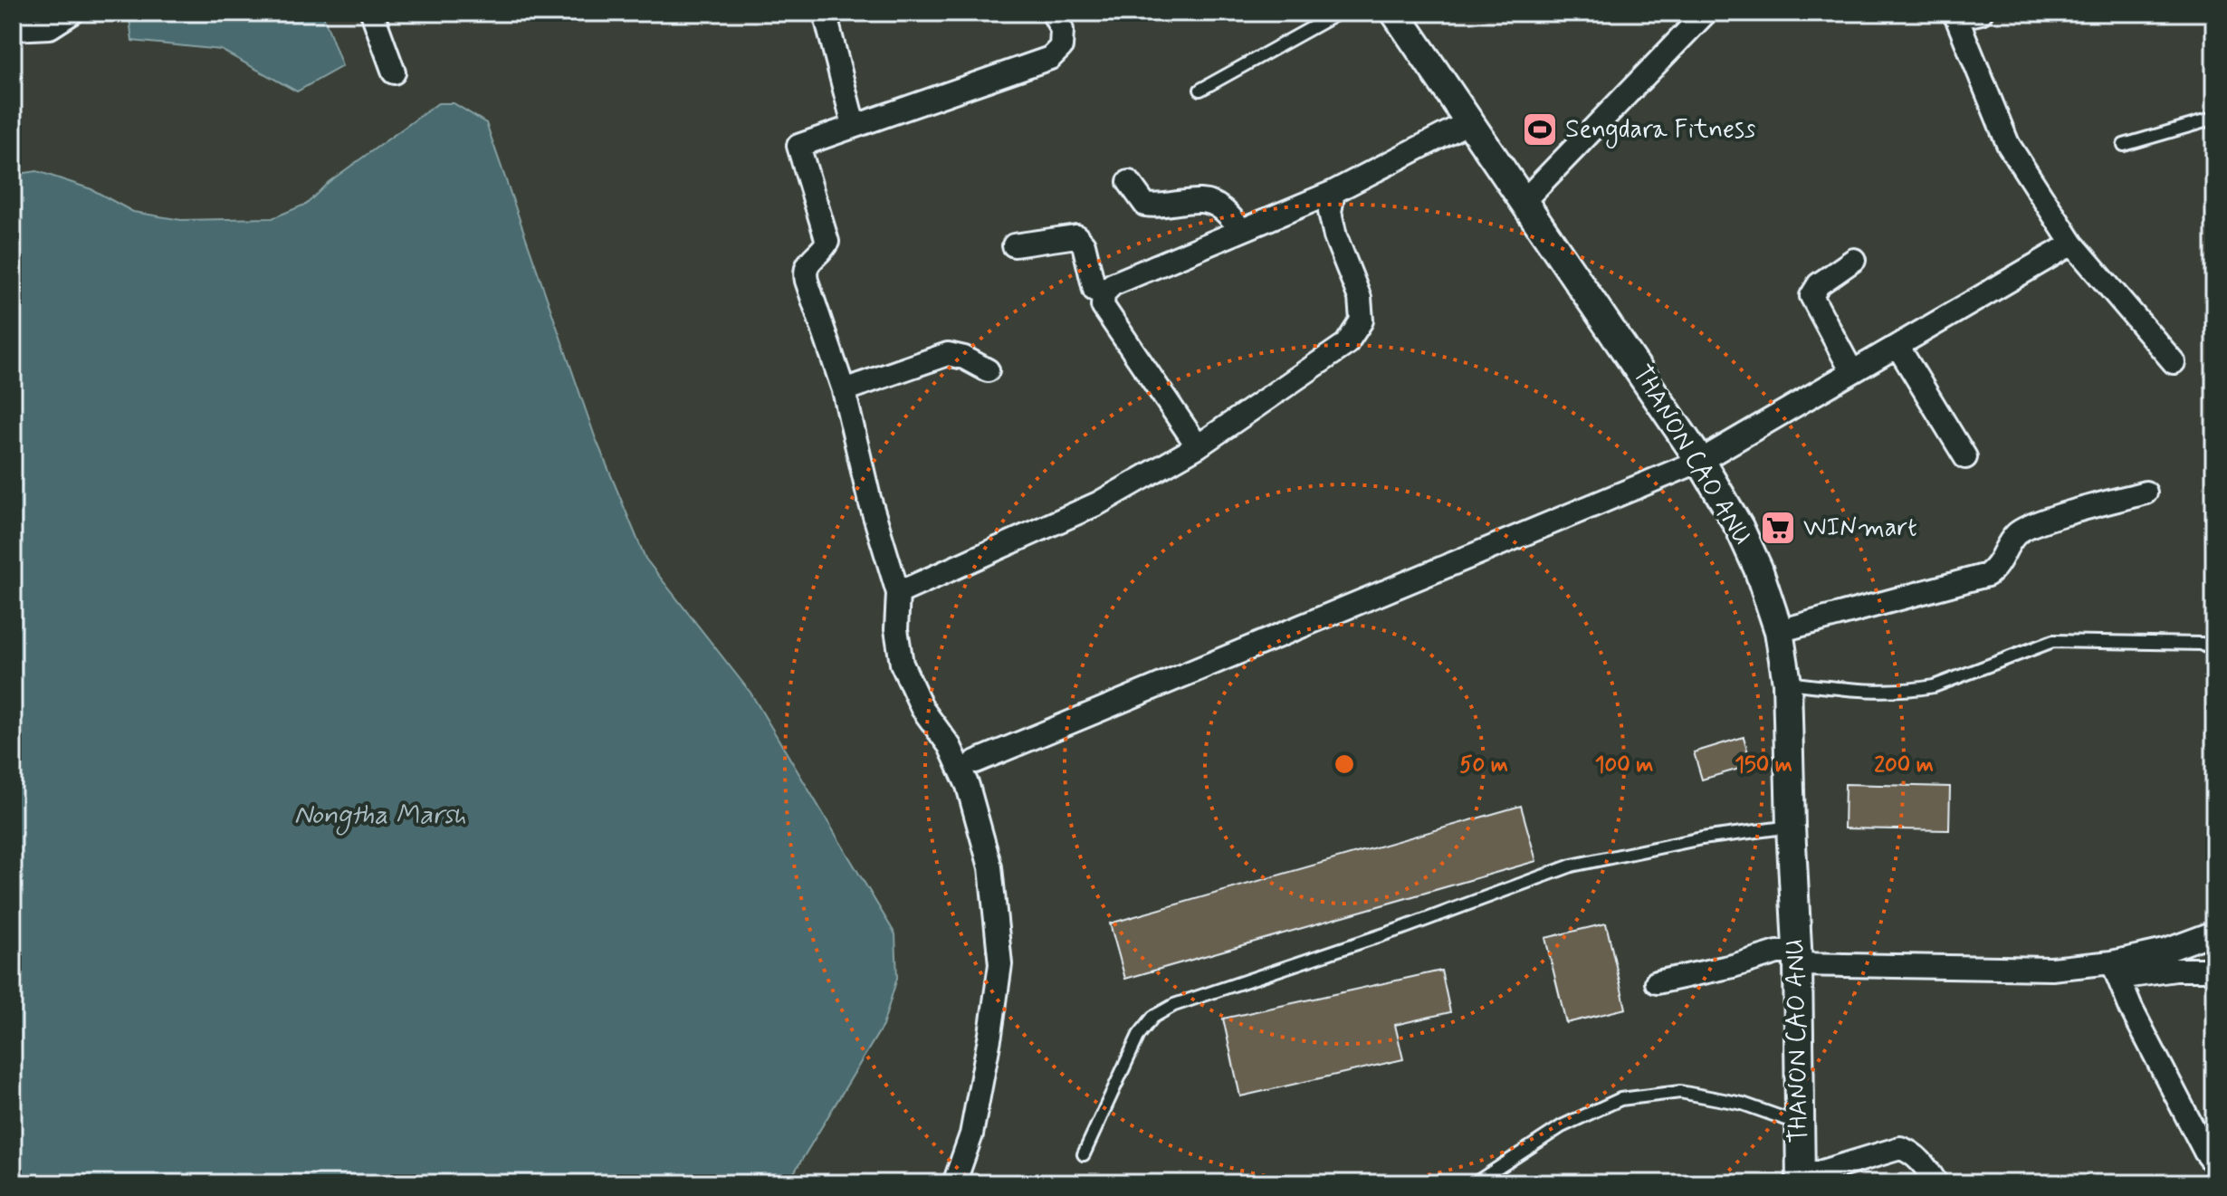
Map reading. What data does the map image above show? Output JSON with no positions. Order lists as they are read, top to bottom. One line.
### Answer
{"streets":{"street":["THANON CAO ANU"]},"water":["Nongtha Marsh"],"places":{"sports":["Sengdara Fitness"],"supermarket":["WINmart"]},"rings":["50 m","100 m","150 m","200 m"]}
